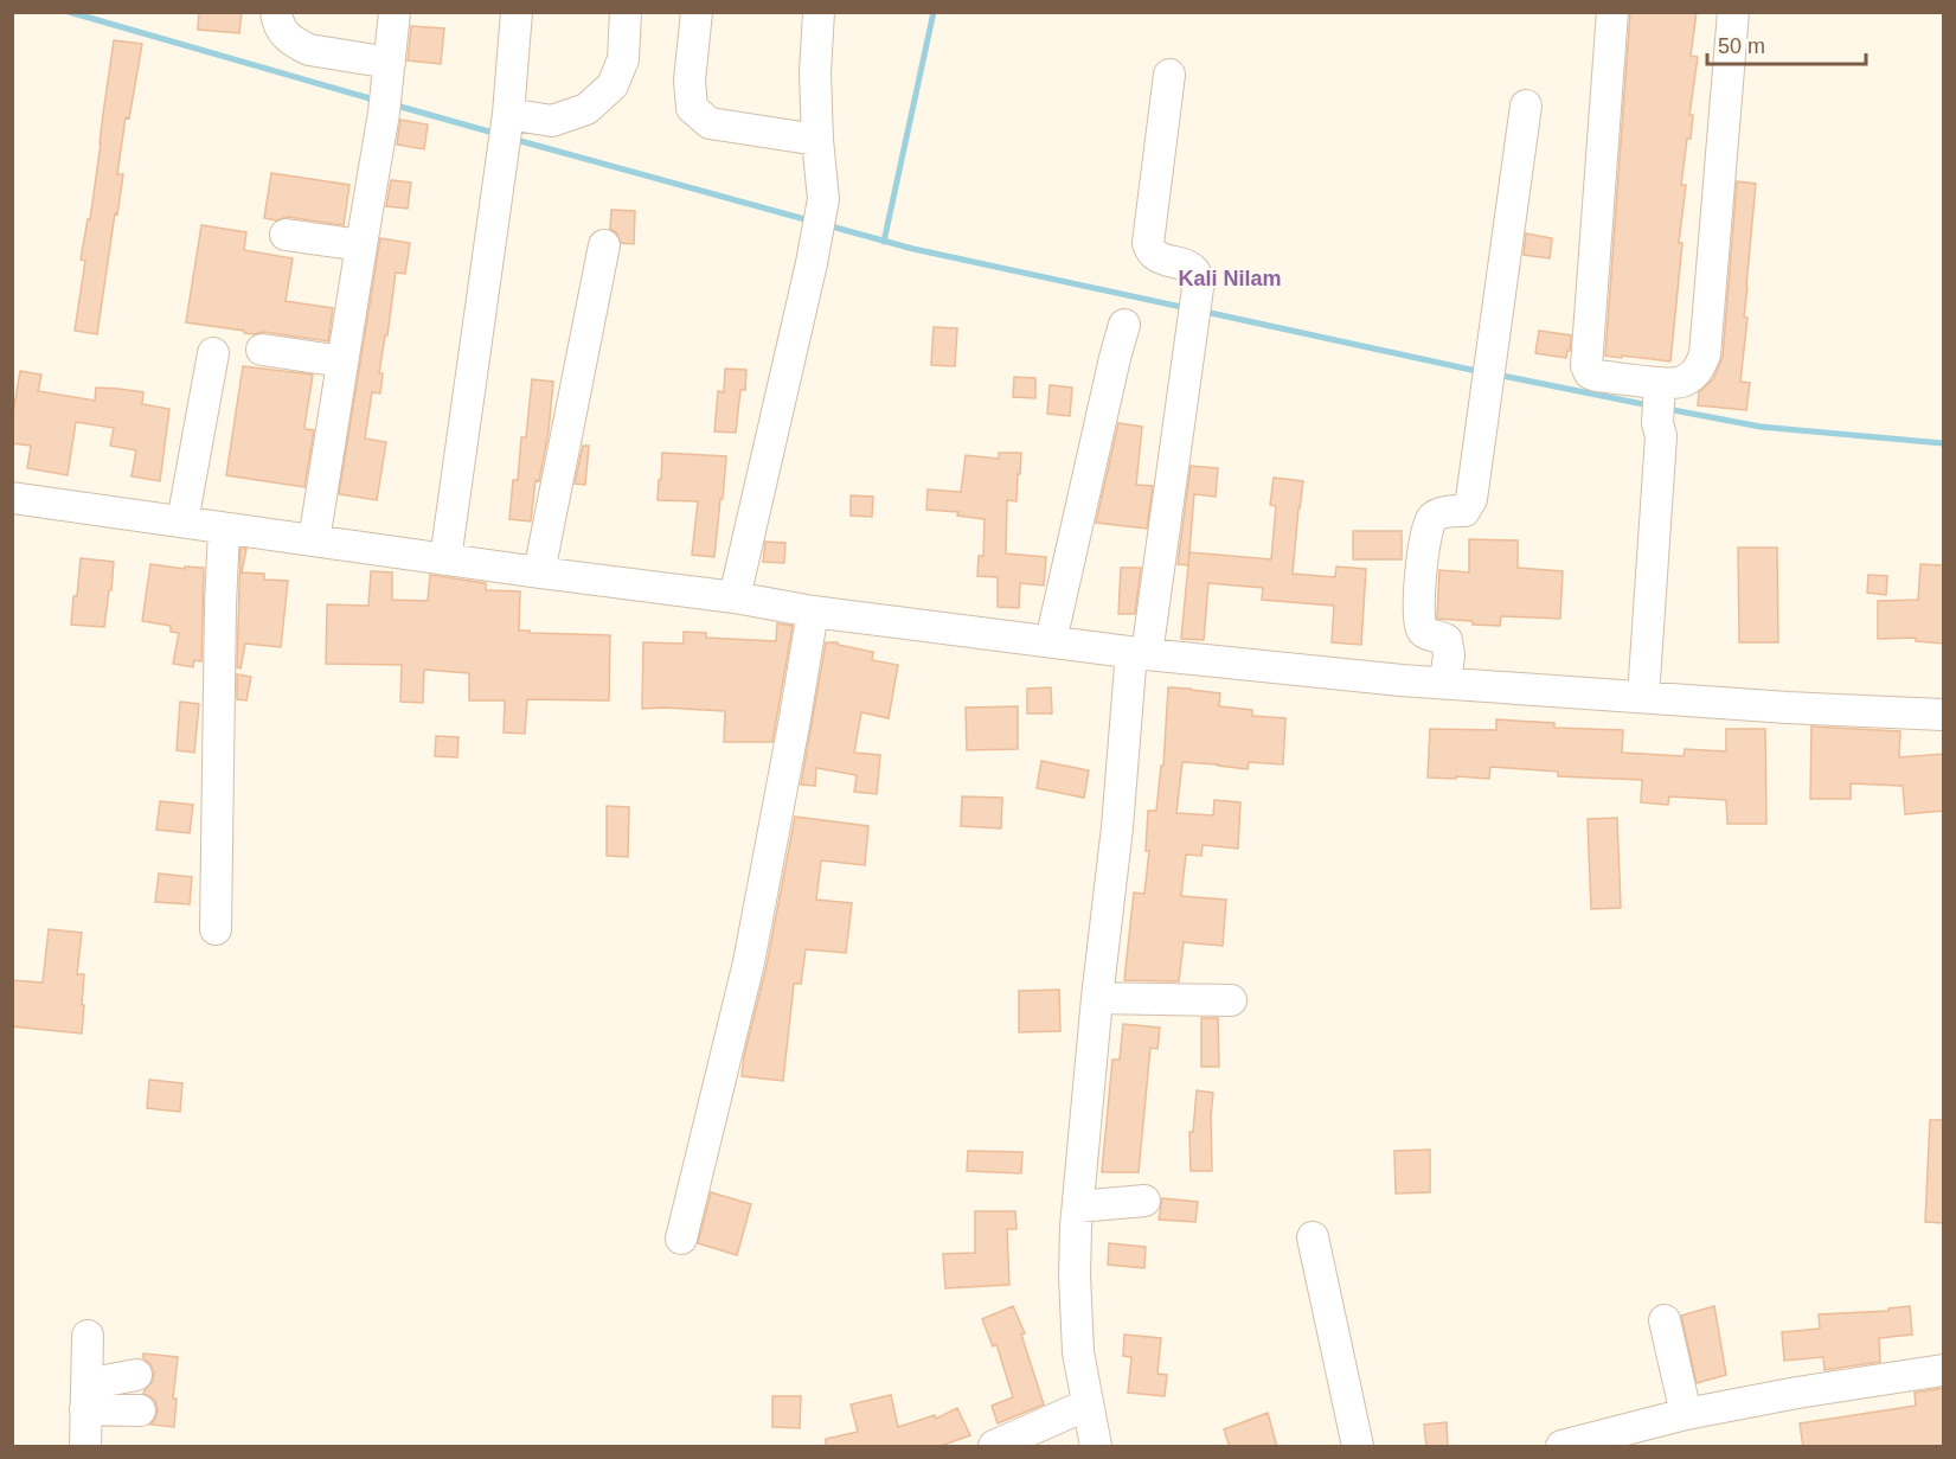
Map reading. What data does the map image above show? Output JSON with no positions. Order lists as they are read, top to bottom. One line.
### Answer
{"districts":["Kali Nilam"],"scale_bar":"50 m"}
